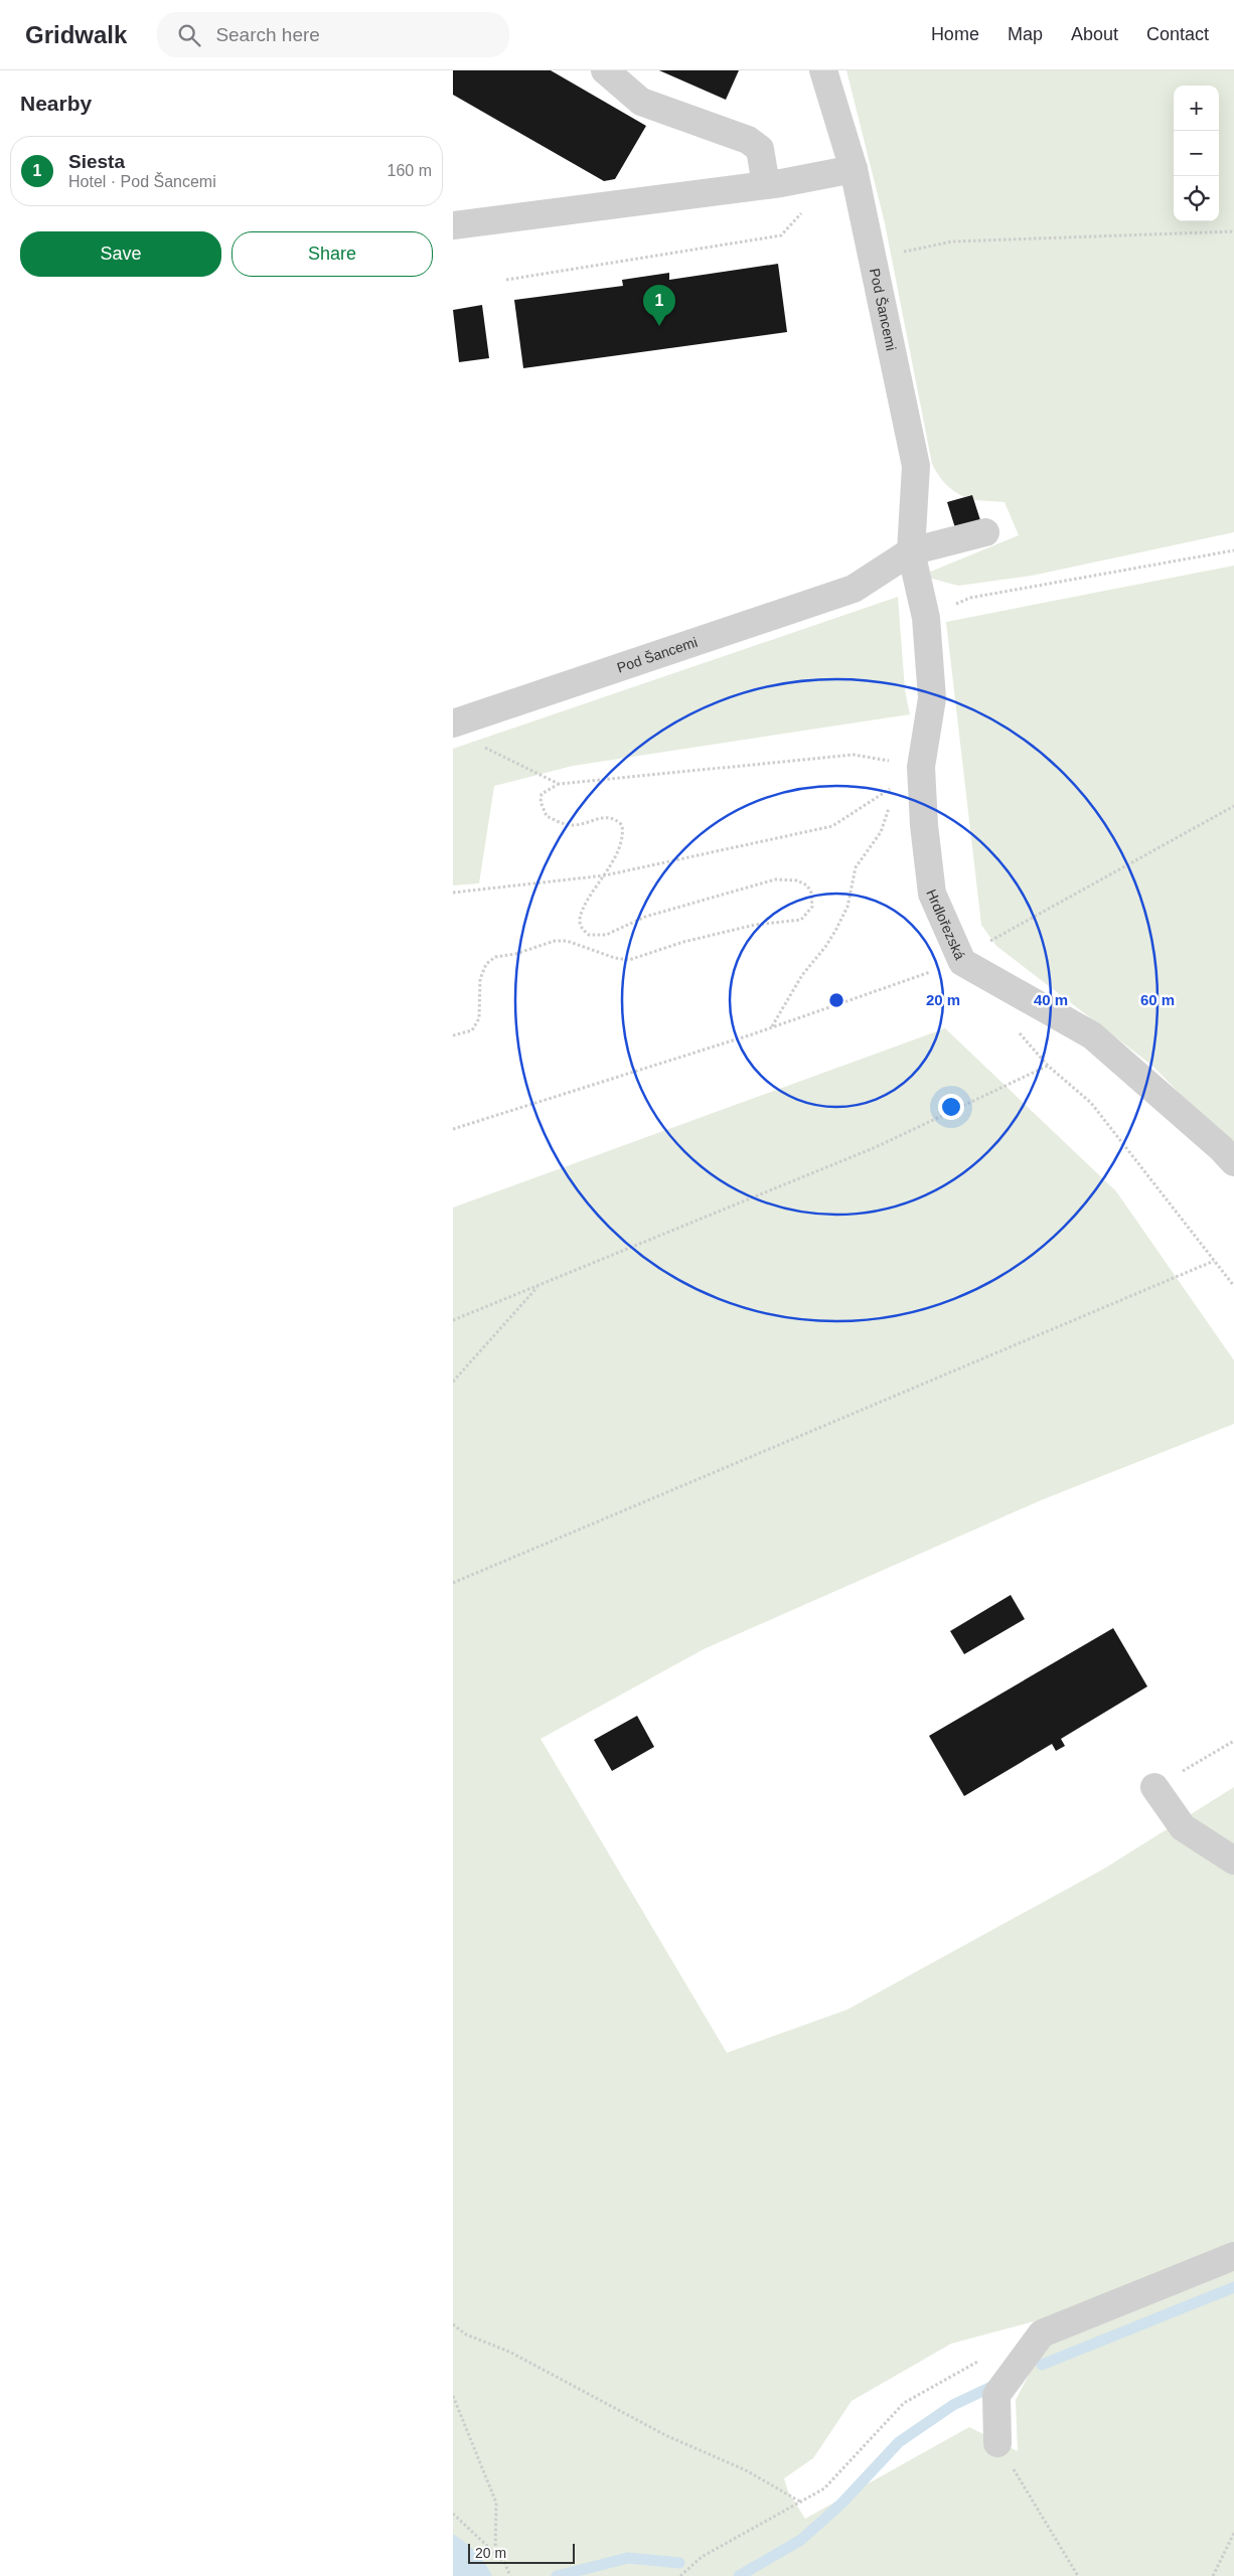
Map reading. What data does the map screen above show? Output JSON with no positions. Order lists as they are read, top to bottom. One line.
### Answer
{"streets":{"street":["Pod Šancemi","Hrdlořezská"]},"crossings":[["Pod Šancemi","Hrdlořezská"]],"scale_bar":"20 m","page":{"header":"Gridwalk","search":"Search here","nav":["Home","Map","About","Contact"],"heading":"Nearby","map_buttons":["+","−"],"list":[{"mark":"1","name":"Siesta","note":"Hotel · Pod Šancemi","value":"160 m"}],"buttons":["Save","Share"],"pins":"1","scale":"20 m"},"rings":["20 m","40 m","60 m"]}
